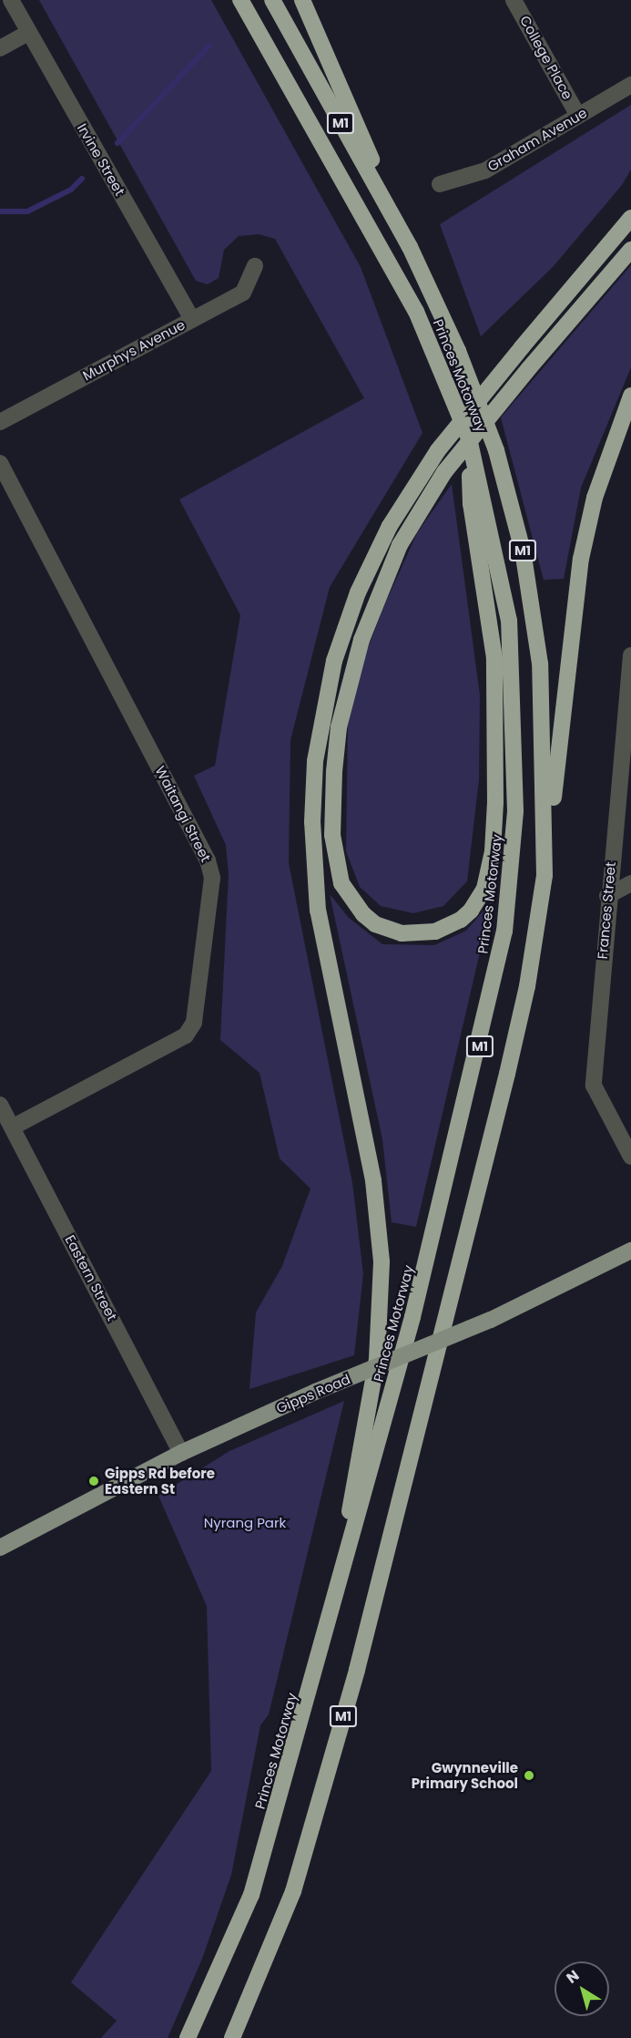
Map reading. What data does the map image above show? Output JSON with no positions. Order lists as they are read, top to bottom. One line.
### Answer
{"streets":{"highway":["M1","Princes Motorway"],"main road":["Gipps Road"],"street":["College Place","Graham Avenue","Irvine Street","Murphys Avenue","Waitangi Street","Frances Street","Eastern Street"]},"crossings":[["College Place","Graham Avenue"],["Irvine Street","Murphys Avenue"],["Waitangi Street","Eastern Street"],["Eastern Street","Gipps Road"]],"parks":["Nyrang Park"],"places":["Gipps Rd before Eastern St","Gwynneville Primary School"],"north":"top left"}
